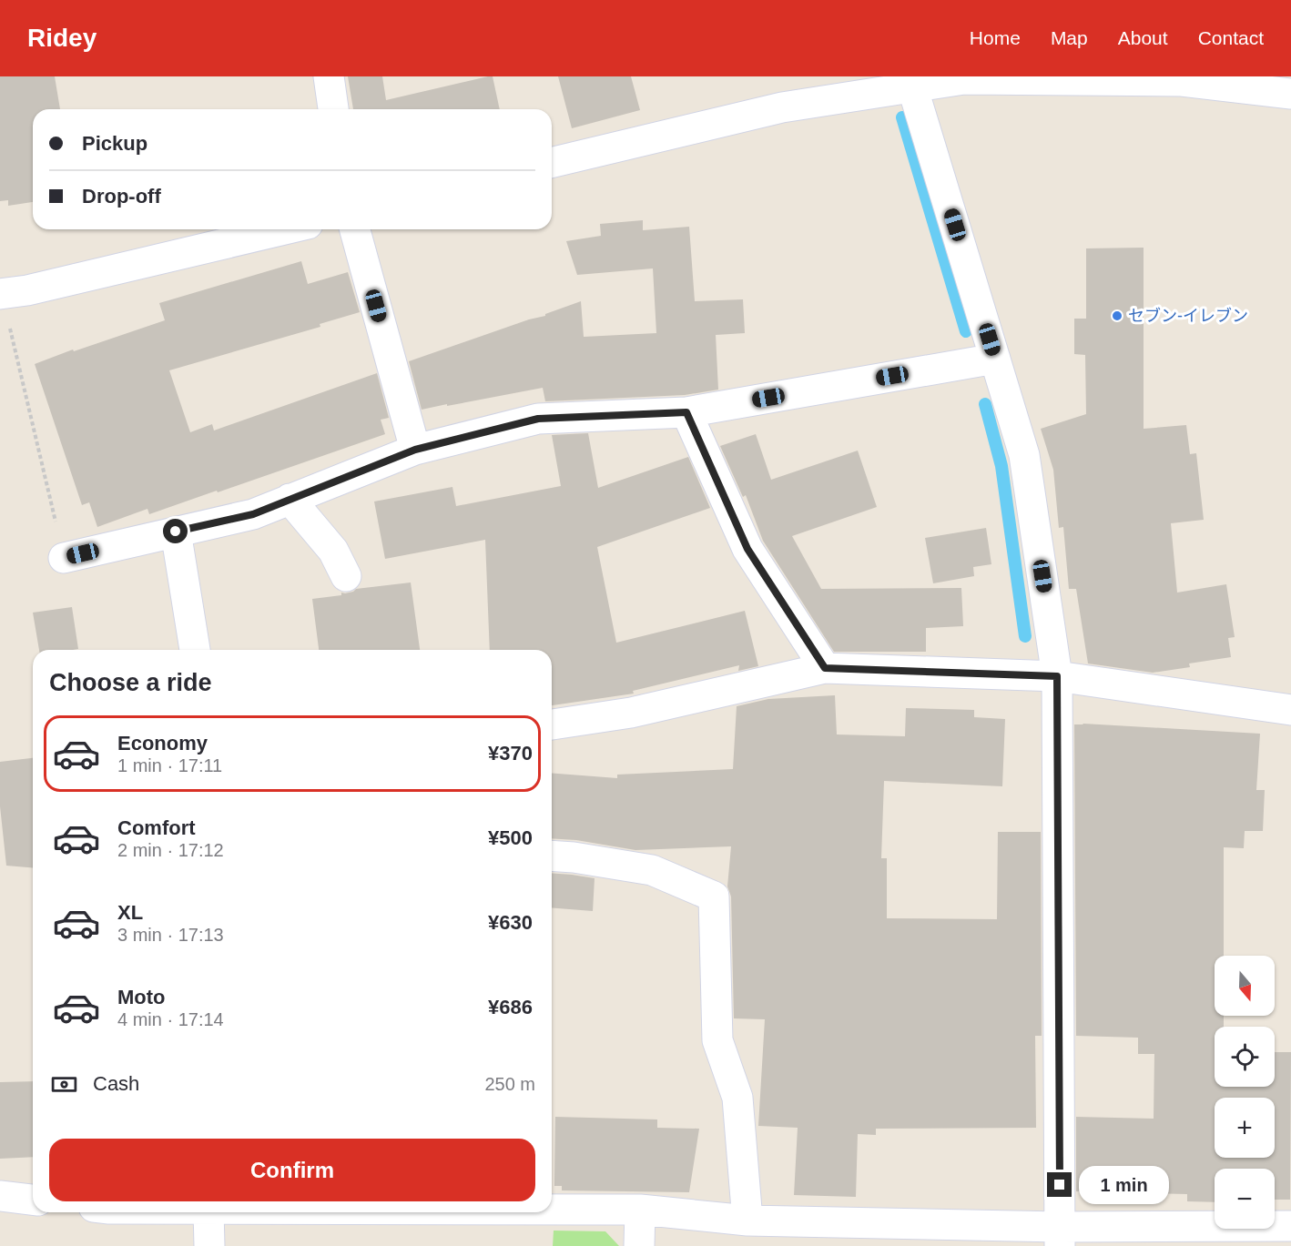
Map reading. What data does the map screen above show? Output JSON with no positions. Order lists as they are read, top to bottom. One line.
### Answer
{"places":["セブン-イレブン"],"north":"bottom","page":{"header":"Ridey","nav":["Home","Map","About","Contact"],"banner":["Pickup","Drop-off"],"heading":"Choose a ride","list":[{"name":"Economy","note":"1 min · 17:11","value":"¥370"},{"name":"Comfort","note":"2 min · 17:12","value":"¥500"},{"name":"XL","note":"3 min · 17:13","value":"¥630"},{"name":"Moto","note":"4 min · 17:14","value":"¥686"}],"map_buttons":["+","−"],"pay":["Cash","250 m"],"buttons":"Confirm","bubble":"1 min"}}
